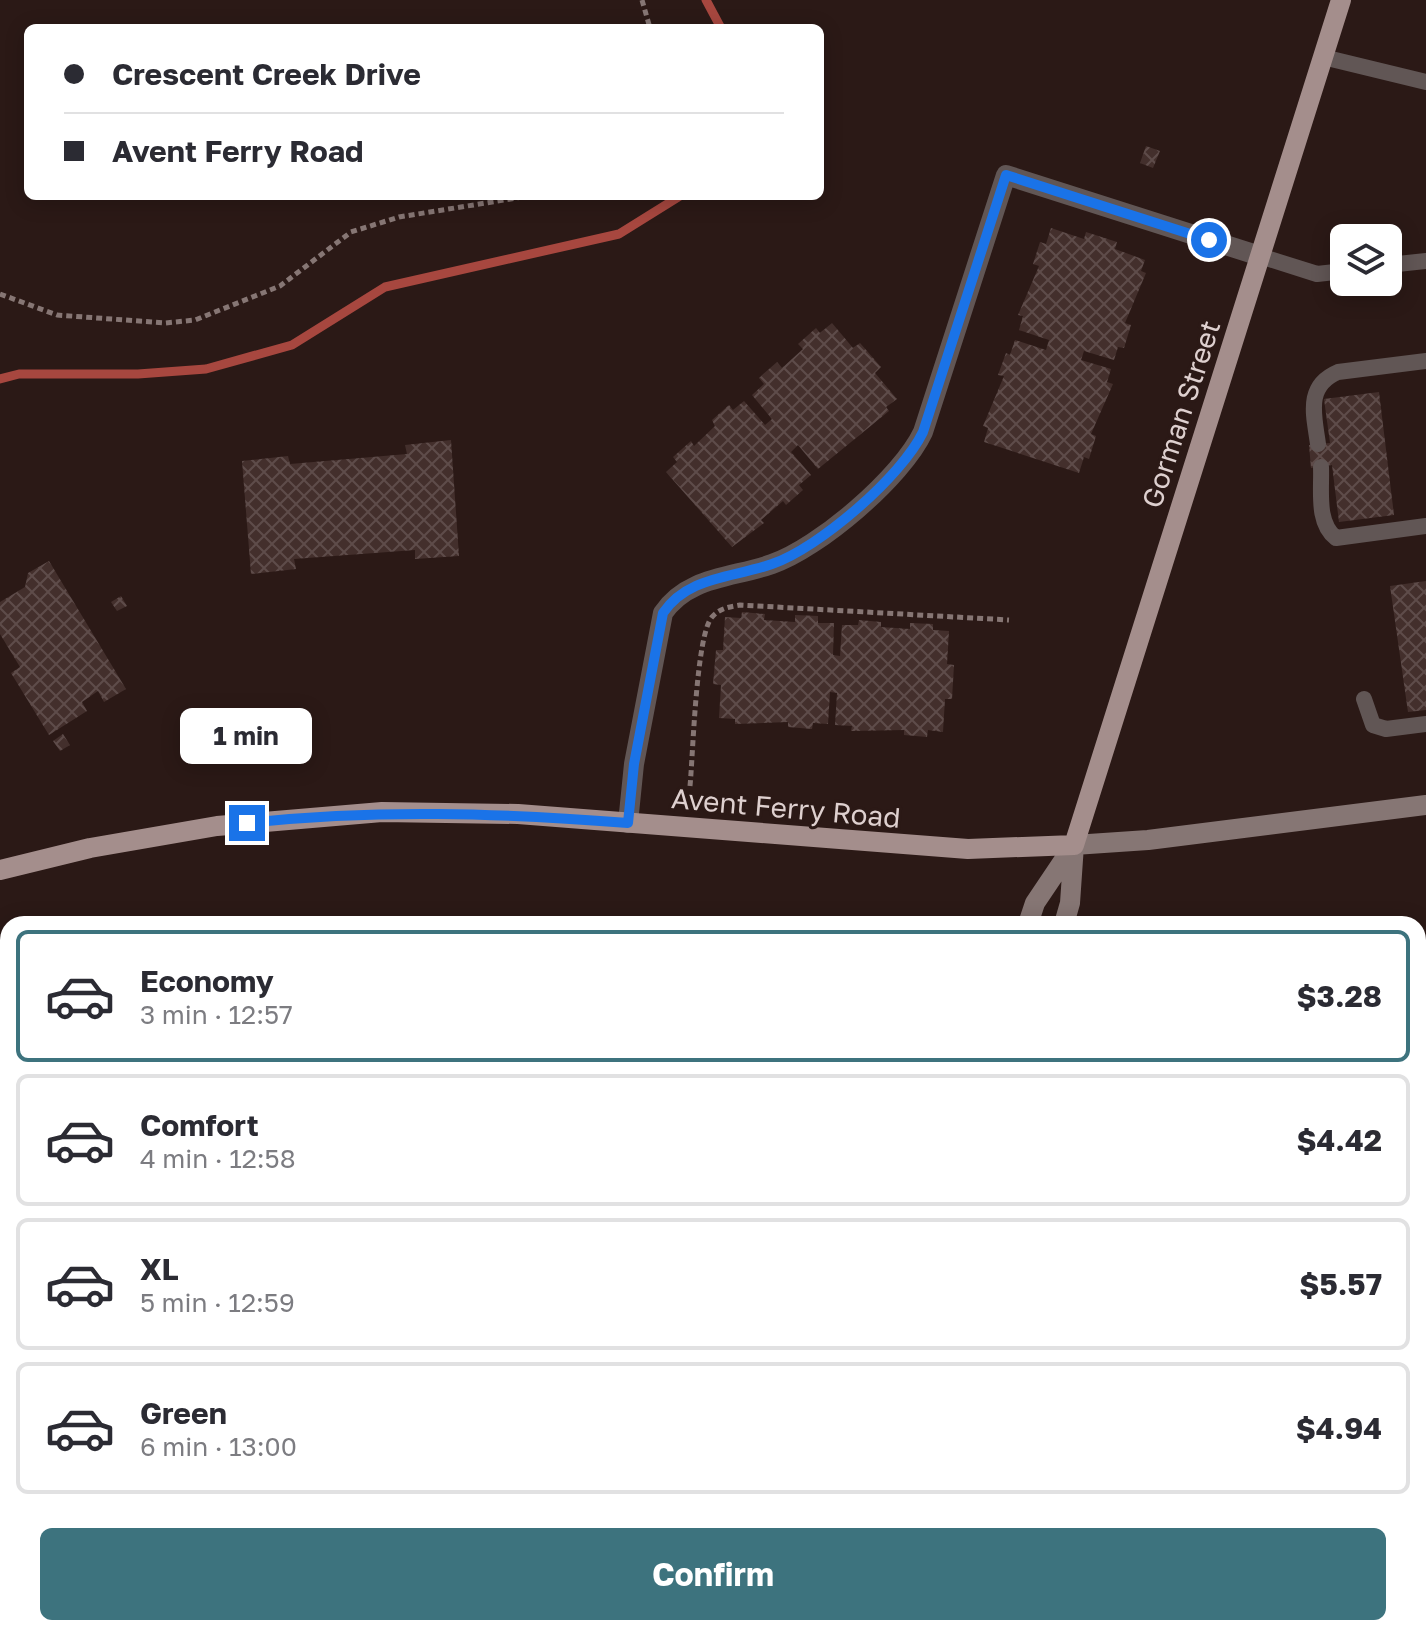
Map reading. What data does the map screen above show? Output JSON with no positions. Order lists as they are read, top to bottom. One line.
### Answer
{"streets":{"main road":["Gorman Street","Avent Ferry Road"]},"crossings":[["Gorman Street","Avent Ferry Road"]],"page":{"banner":["Crescent Creek Drive","Avent Ferry Road"],"bubble":"1 min","list":[{"name":"Economy","note":"3 min · 12:57","value":"$3.28"},{"name":"Comfort","note":"4 min · 12:58","value":"$4.42"},{"name":"XL","note":"5 min · 12:59","value":"$5.57"},{"name":"Green","note":"6 min · 13:00","value":"$4.94"}],"buttons":"Confirm"}}
